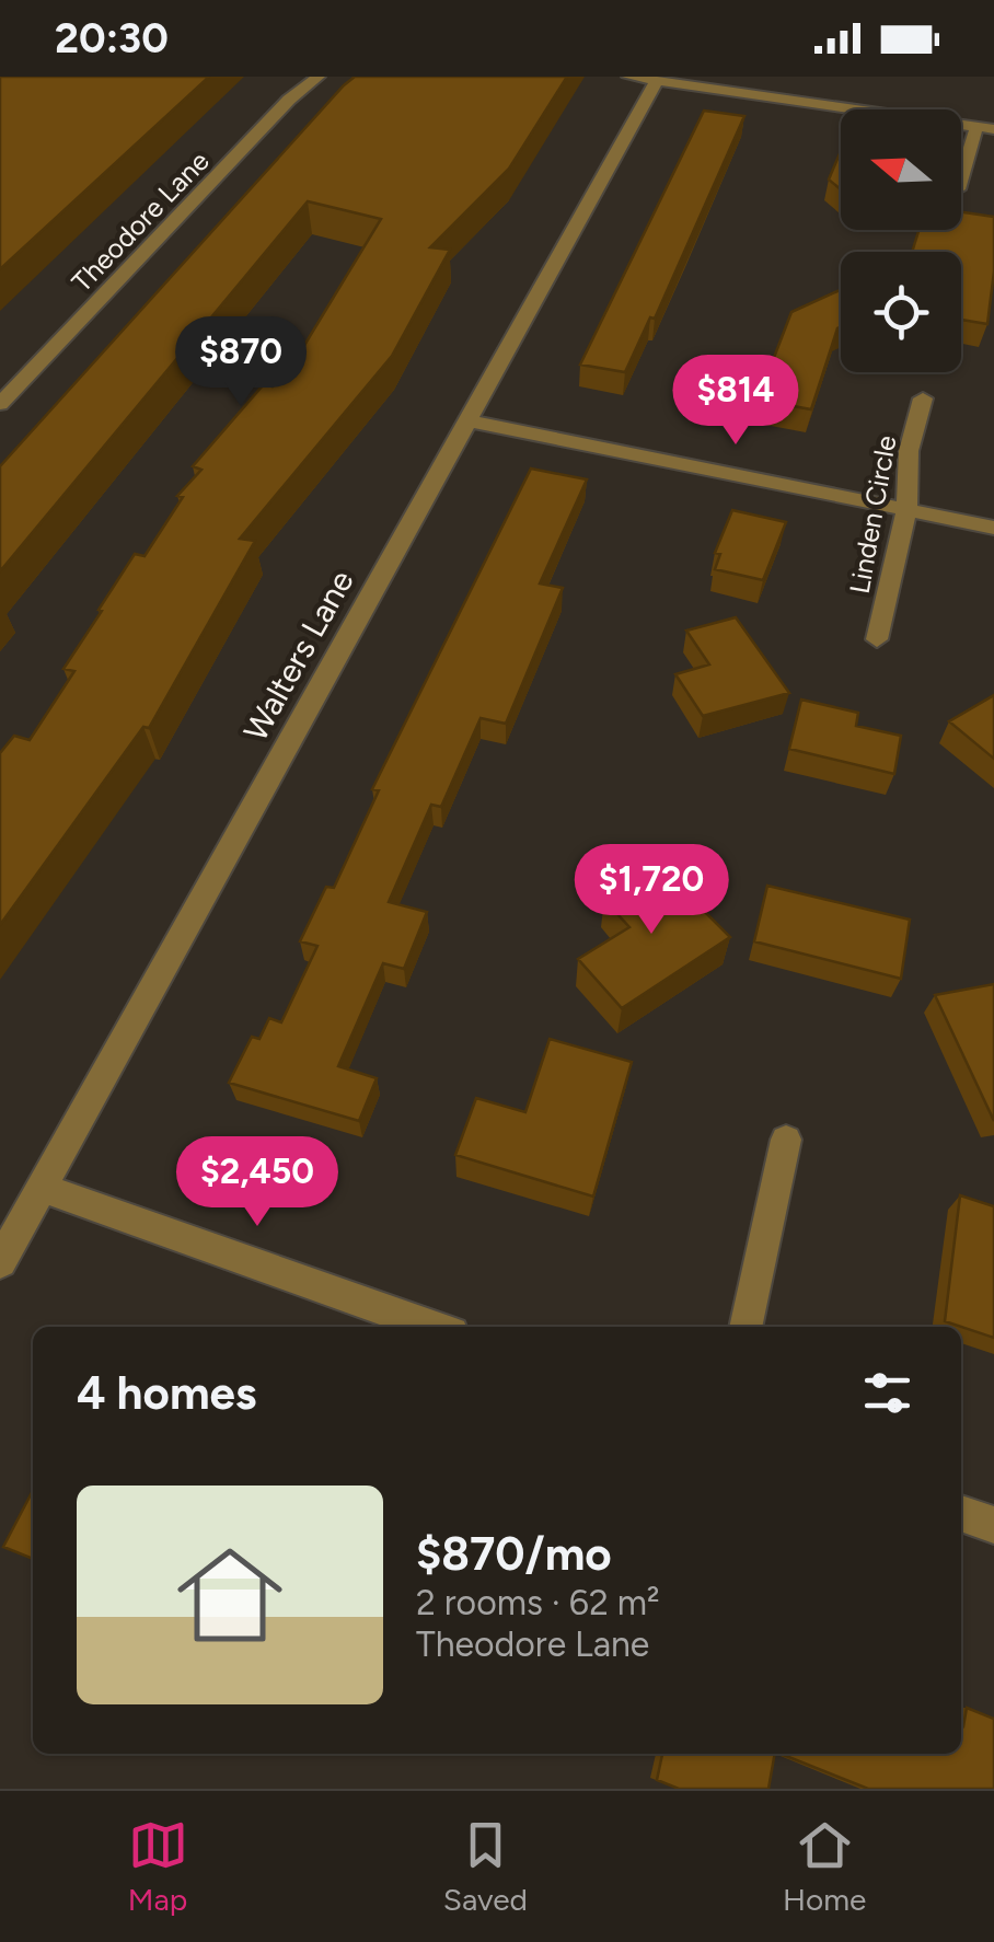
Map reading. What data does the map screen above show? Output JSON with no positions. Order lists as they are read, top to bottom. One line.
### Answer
{"streets":{"street":["Theodore Lane","Linden Circle","Walters Lane"]},"north":"left","page":{"status":"20:30","price":["$870","$814","$1,720","$2,450"],"heading":"4 homes","list":[{"name":"$870/mo","note":"2 rooms · 62 m² · Theodore Lane"}],"tabs":["Map","Saved","Home"]}}
